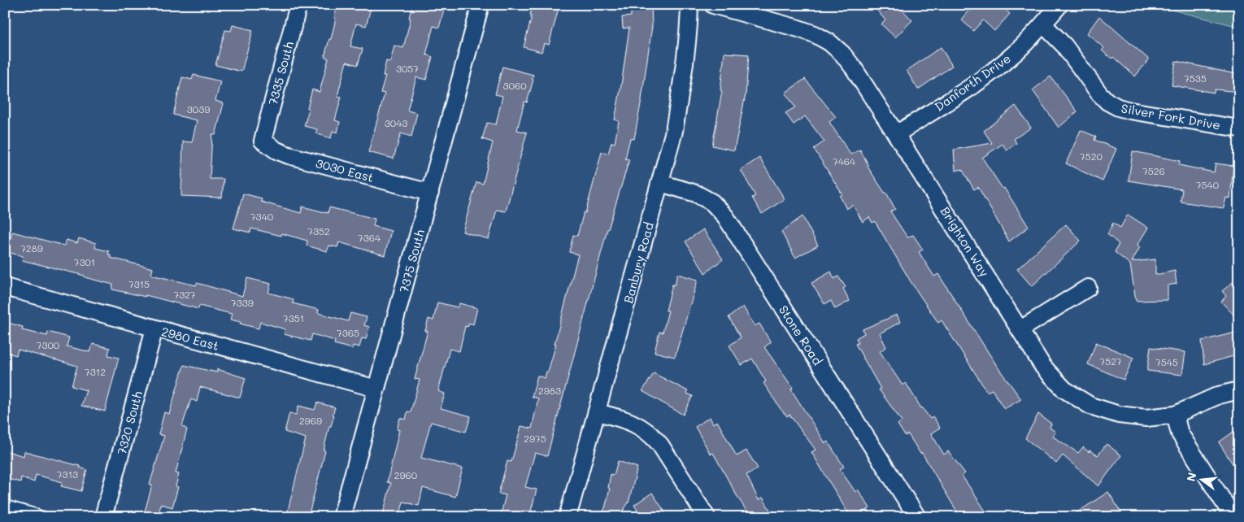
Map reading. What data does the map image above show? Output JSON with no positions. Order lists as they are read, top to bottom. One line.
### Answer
{"streets":{"street":["7335 South","Danforth Drive","Silver Fork Drive","3030 East","Brighton Way","7375 South","Banbury Road","Stone Road","2980 East","7320 South"]},"crossings":[["7335 South","3030 East"],["Danforth Drive","Silver Fork Drive"],["Danforth Drive","Brighton Way"],["3030 East","7375 South"],["7375 South","2980 East"],["Banbury Road","Stone Road"],["2980 East","7320 South"]],"house_numbers":["3057","7535","3060","3039","3043","7520","7464","7526","7540","7340","7352","7364","7289","7301","7315","7327","7339","7351","7365","7300","7527","7545","7312","2983","2969","2975","7313","2960"],"north":"left"}
